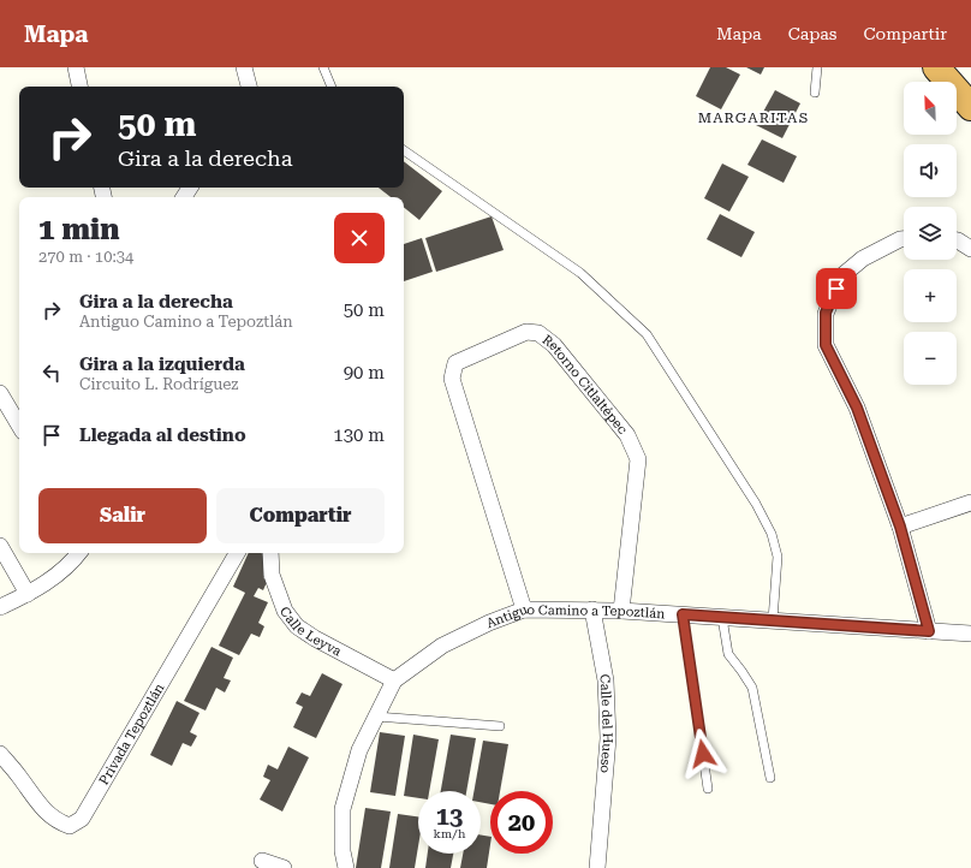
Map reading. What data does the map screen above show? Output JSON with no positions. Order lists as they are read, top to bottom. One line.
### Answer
{"streets":{"street":["Retorno Citlaltépec","Antiguo Camino a Tepoztlán","Calle Leyva","Calle del Hueso","Privada Tepoztlán"]},"crossings":[["Retorno Citlaltépec","Antiguo Camino a Tepoztlán"],["Antiguo Camino a Tepoztlán","Calle Leyva"],["Antiguo Camino a Tepoztlán","Calle del Hueso"]],"districts":["MARGARITAS"],"north":"top left","page":{"header":"Mapa","nav":["Mapa","Capas","Compartir"],"map_buttons":["+","−"],"turn":["50 m","Gira a la derecha"],"heading":["1 min","270 m · 10:34"],"list":[{"name":"Gira a la derecha","note":"Antiguo Camino a Tepoztlán","value":"50 m"},{"name":"Gira a la izquierda","note":"Circuito L. Rodríguez","value":"90 m"},{"name":"Llegada al destino","value":"130 m"}],"buttons":["Salir","Compartir"],"speed":"13 km/h","limit":"20"}}
